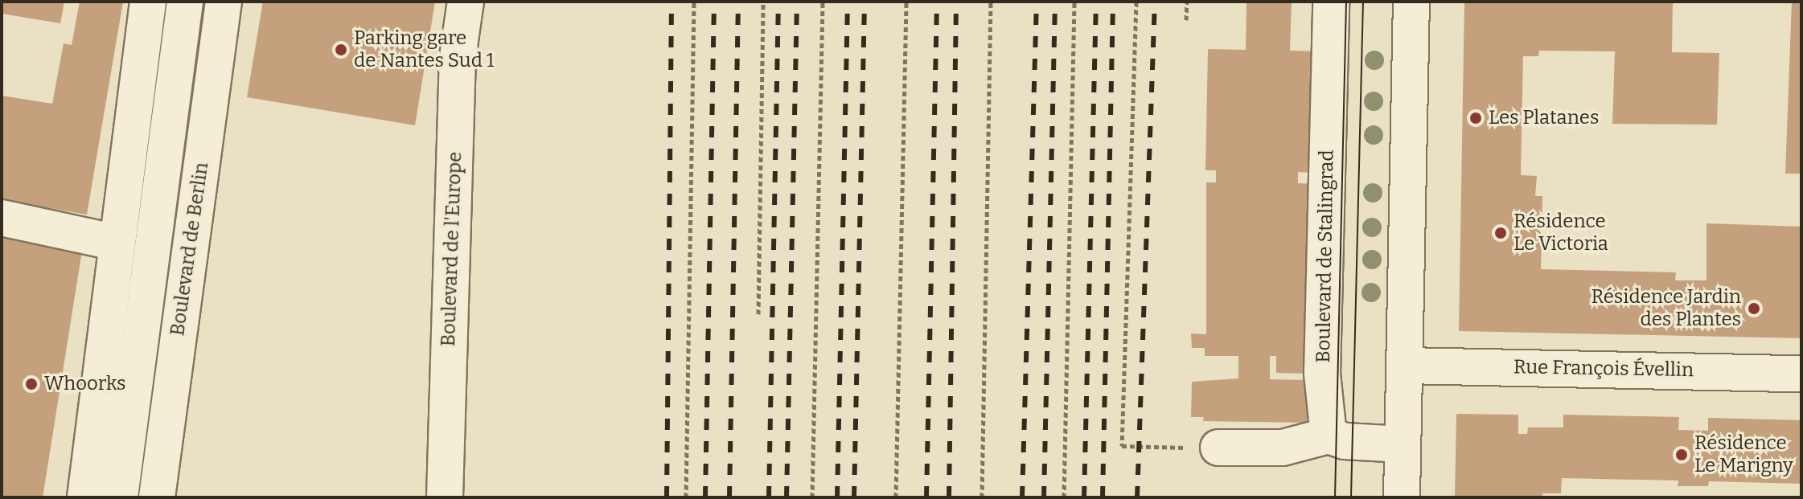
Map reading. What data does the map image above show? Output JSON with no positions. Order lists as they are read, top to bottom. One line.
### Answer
{"streets":{"street":["Boulevard de Berlin","Boulevard de l'Europe","Boulevard de Stalingrad","Rue François Évellin"]},"places":["Parking gare de Nantes Sud 1","Les Platanes","Résidence Le Victoria","Résidence Jardin des Plantes","Whoorks","Résidence Le Marigny"]}
